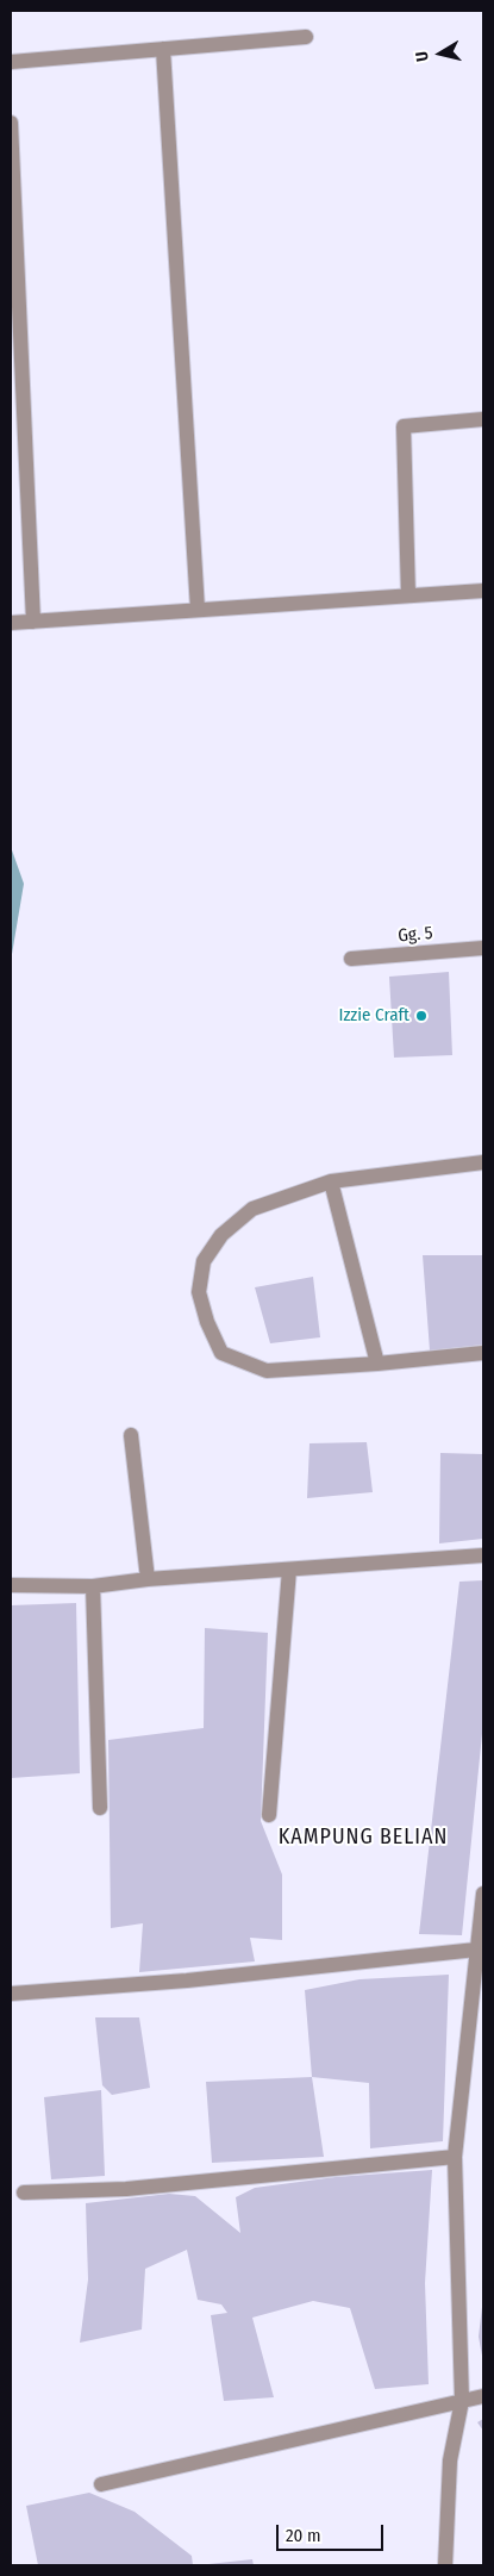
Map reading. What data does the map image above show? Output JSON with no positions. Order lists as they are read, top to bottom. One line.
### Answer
{"streets":{"street":["Gg. 5"]},"districts":["KAMPUNG BELIAN"],"places":["Izzie Craft"],"scale_bar":"20 m","north":"left"}
